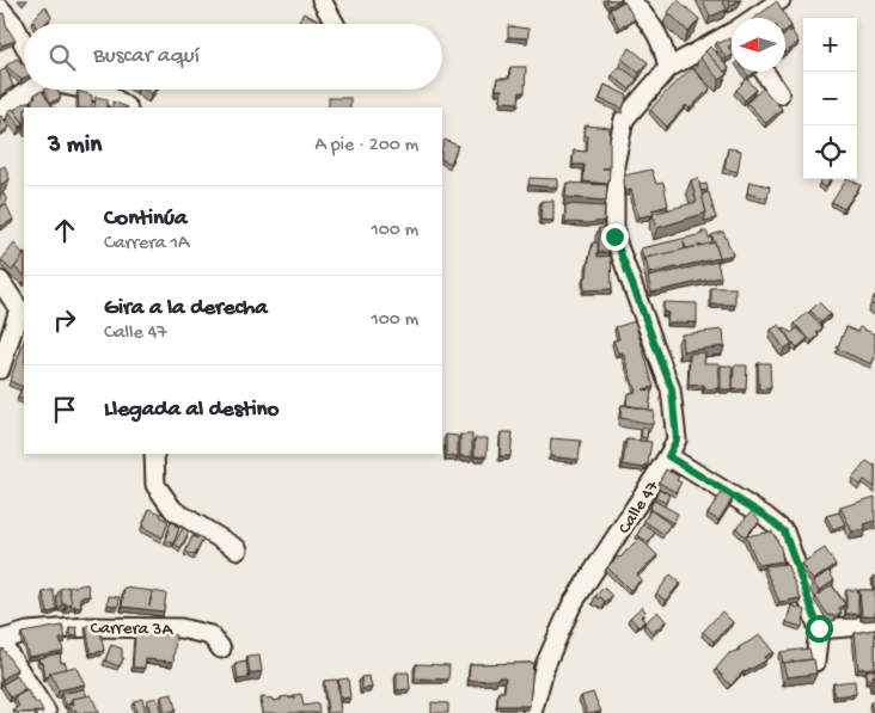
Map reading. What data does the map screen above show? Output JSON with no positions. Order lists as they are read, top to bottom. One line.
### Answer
{"streets":{"street":["Calle 47","Carrera 3A"]},"north":"left","page":{"map_buttons":["+","−"],"search":"Buscar aquí","heading":["3 min","A pie · 200 m"],"list":[["Continúa","Carrera 1A","100 m"],["Gira a la derecha","Calle 47","100 m"],"Llegada al destino"]}}
